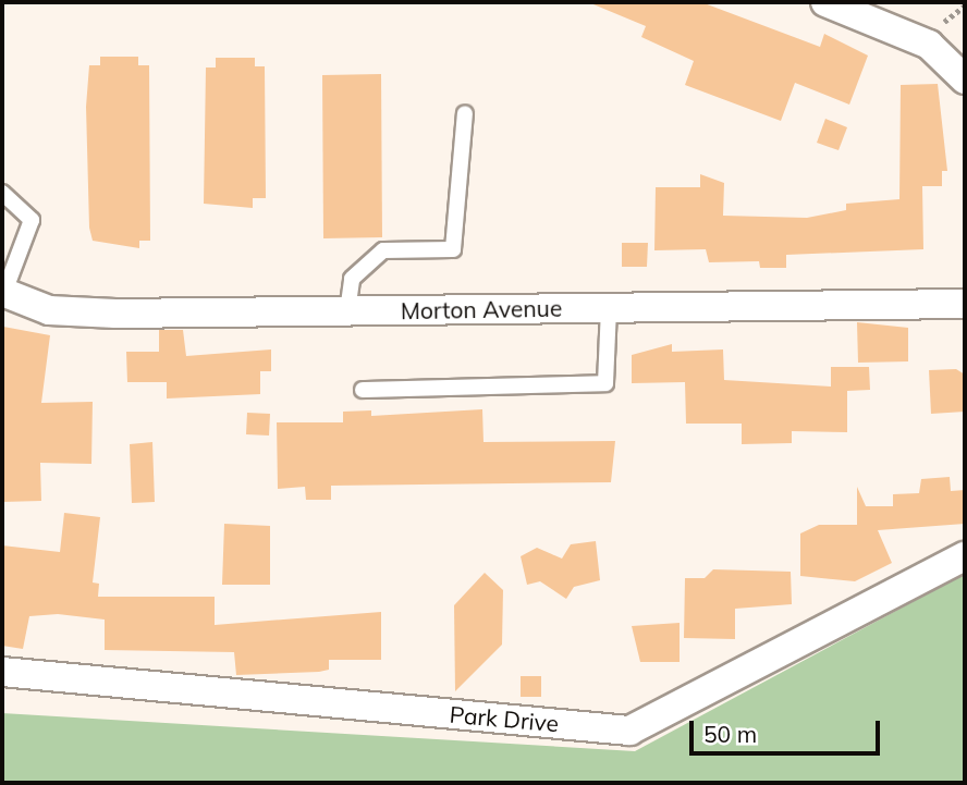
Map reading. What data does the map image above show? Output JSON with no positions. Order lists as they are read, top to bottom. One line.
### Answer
{"streets":{"street":["Morton Avenue","Park Drive"]},"scale_bar":"50 m"}
